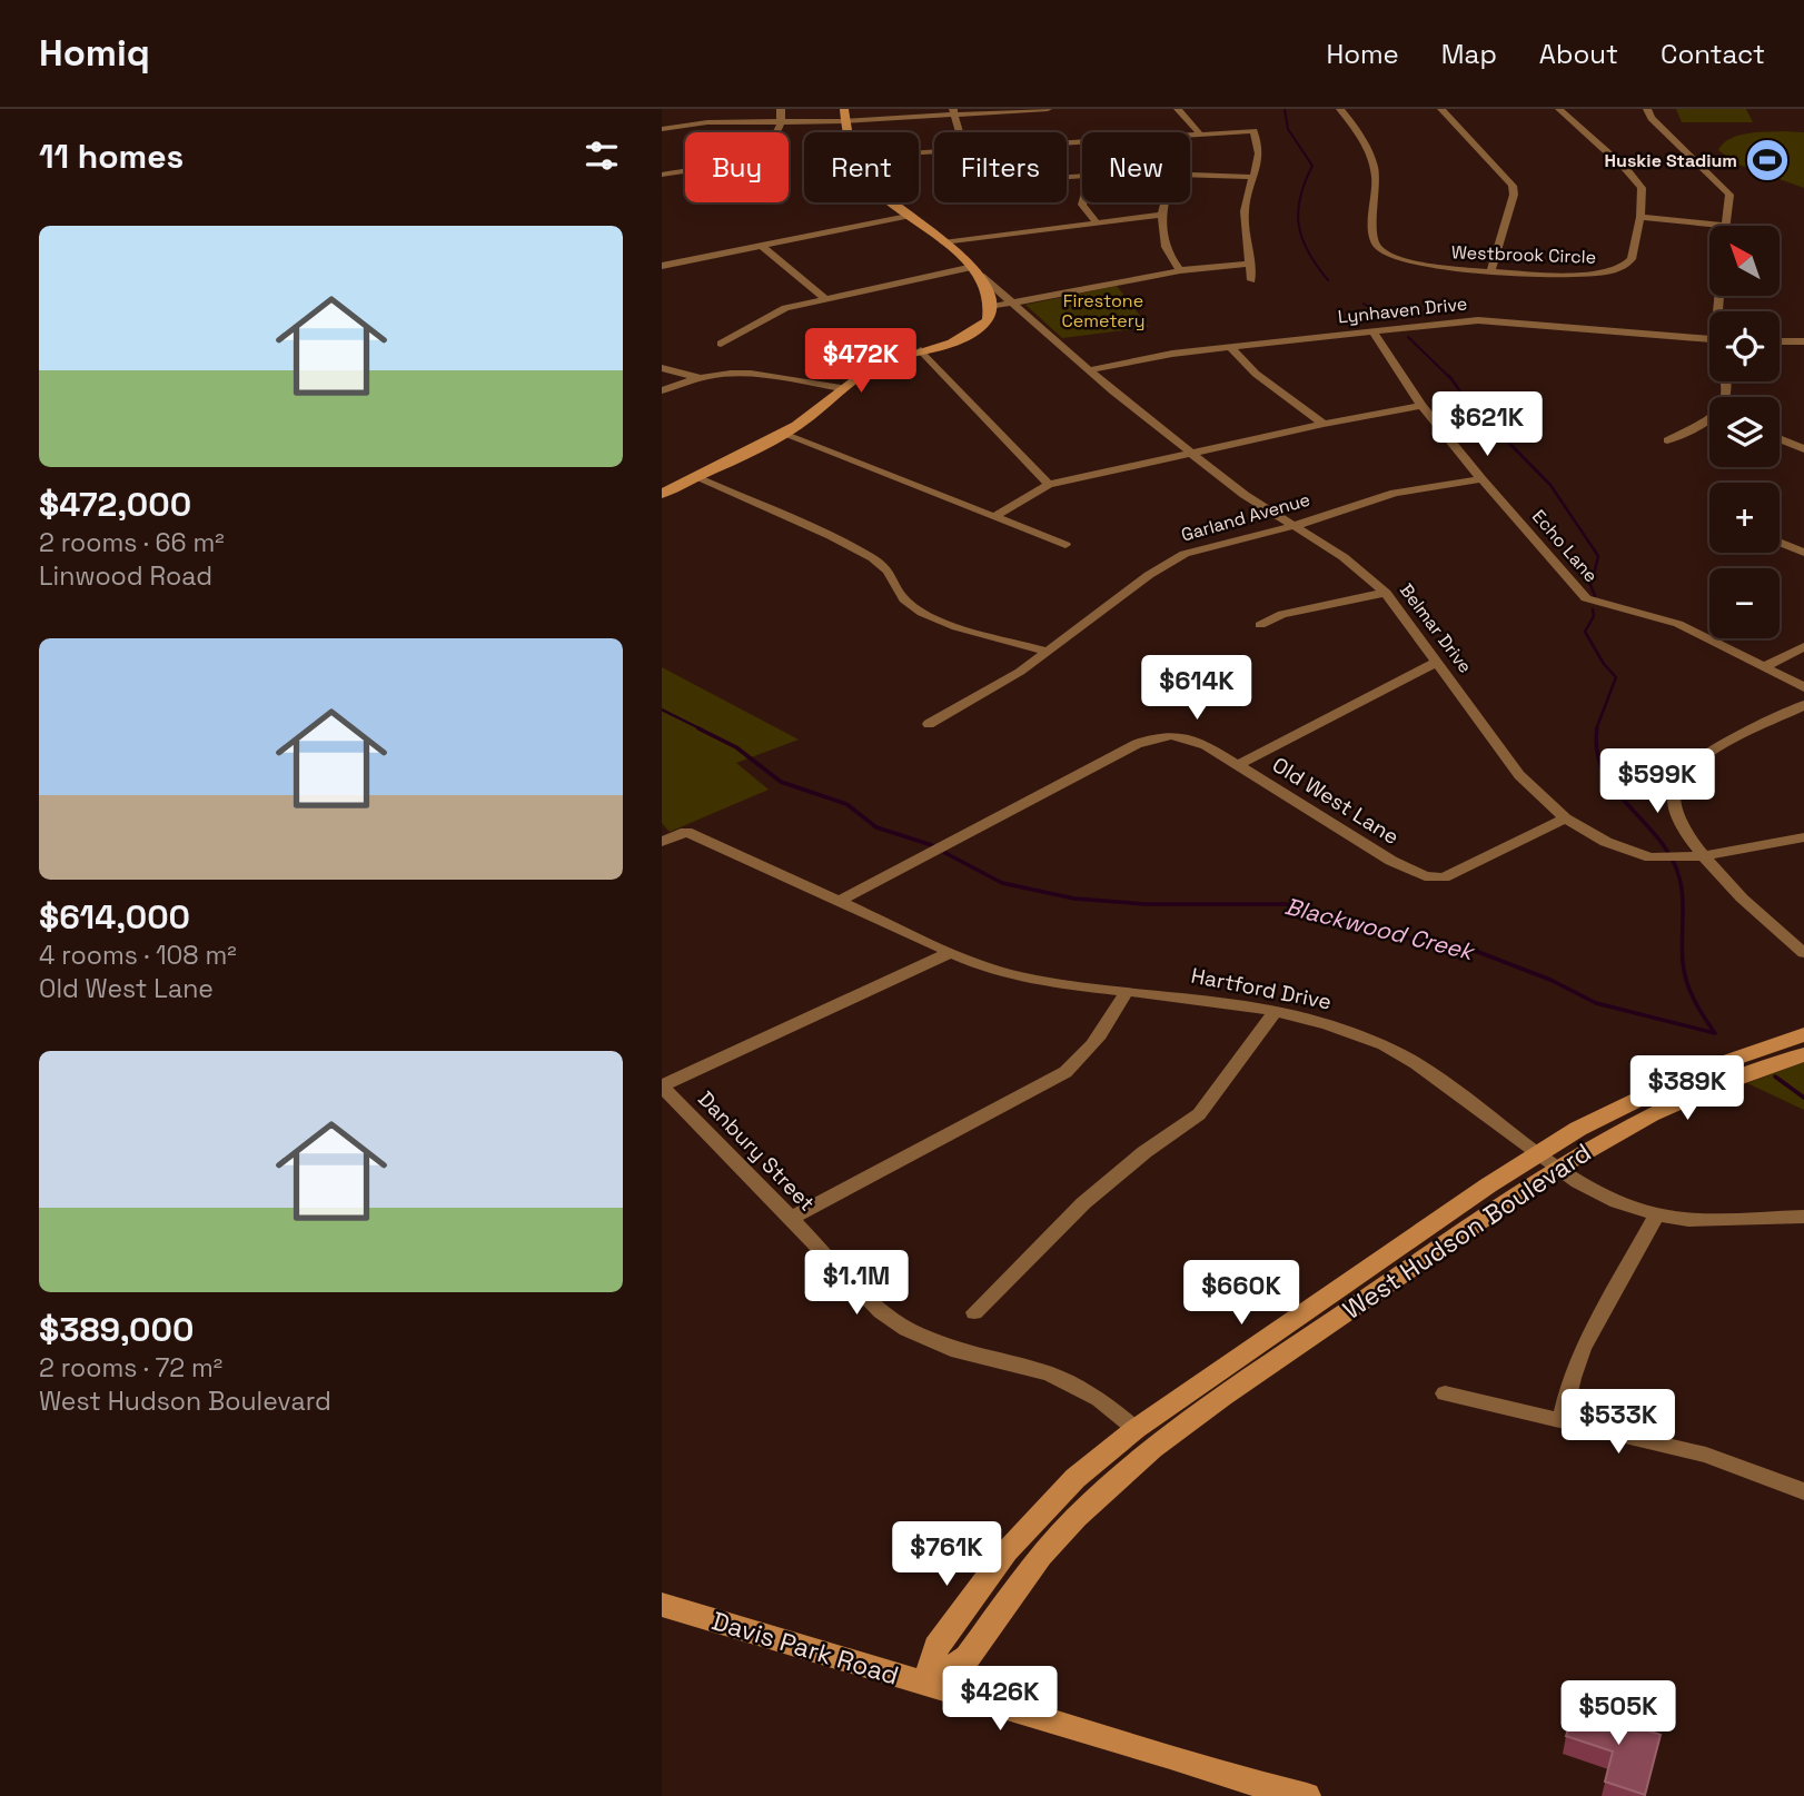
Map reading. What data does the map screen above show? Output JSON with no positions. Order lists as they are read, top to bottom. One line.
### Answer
{"streets":{"main road":["West Hudson Boulevard","Davis Park Road"],"street":["Westbrook Circle","Lynhaven Drive","Garland Avenue","Echo Lane","Belmar Drive","Old West Lane","Hartford Drive","Danbury Street"]},"crossings":[["Lynhaven Drive","Echo Lane"],["Lynhaven Drive","Belmar Drive"],["Garland Avenue","Echo Lane"],["Garland Avenue","Belmar Drive"],["Belmar Drive","Old West Lane"],["Old West Lane","Hartford Drive"],["Hartford Drive","West Hudson Boulevard"],["Danbury Street","West Hudson Boulevard"],["West Hudson Boulevard","Davis Park Road"]],"water":["Blackwood Creek"],"parks":["Firestone Cemetery"],"places":{"sports":["Huskie Stadium"]},"north":"top left","page":{"header":"Homiq","nav":["Home","Map","About","Contact"],"heading":"11 homes","chip":["Buy","Rent","Filters","New"],"list":[{"name":"$472,000","note":"2 rooms · 66 m² · Linwood Road"},{"name":"$614,000","note":"4 rooms · 108 m² · Old West Lane"},{"name":"$389,000","note":"2 rooms · 72 m² · West Hudson Boulevard"}],"map_buttons":["+","−"],"price":["$472K","$621K","$614K","$599K","$389K","$1.1M","$660K","$533K","$761K","$426K","$505K"]}}
